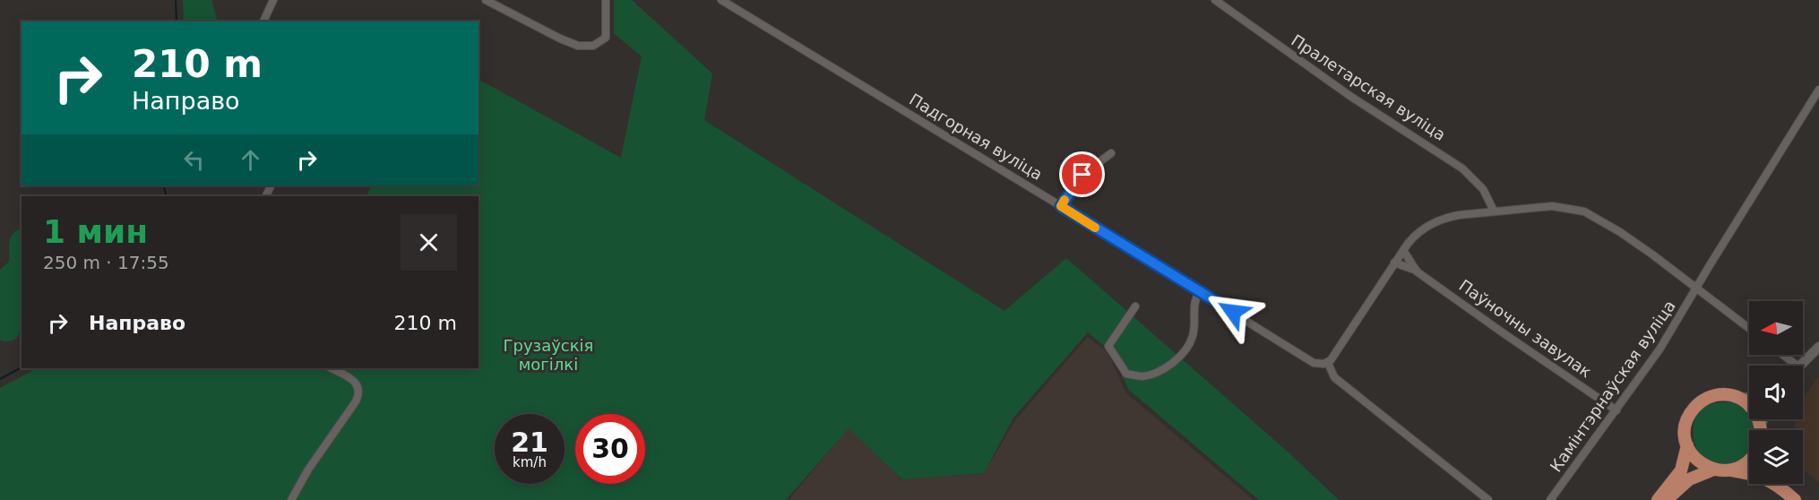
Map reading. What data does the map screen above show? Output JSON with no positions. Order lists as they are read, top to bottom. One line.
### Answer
{"streets":{"street":["Пралетарская вуліца","Падгорная вуліца","Паўночны завулак","Камінтэрнаўская вуліца"]},"crossings":[["Паўночны завулак","Камінтэрнаўская вуліца"]],"parks":["Грузаўскія могілкі"],"north":"left","page":{"turn":["210 m","Направо"],"heading":["1 мин","250 m · 17:55"],"list":[{"name":"Направо","value":"210 m"}],"speed":"21 km/h","limit":"30"}}
